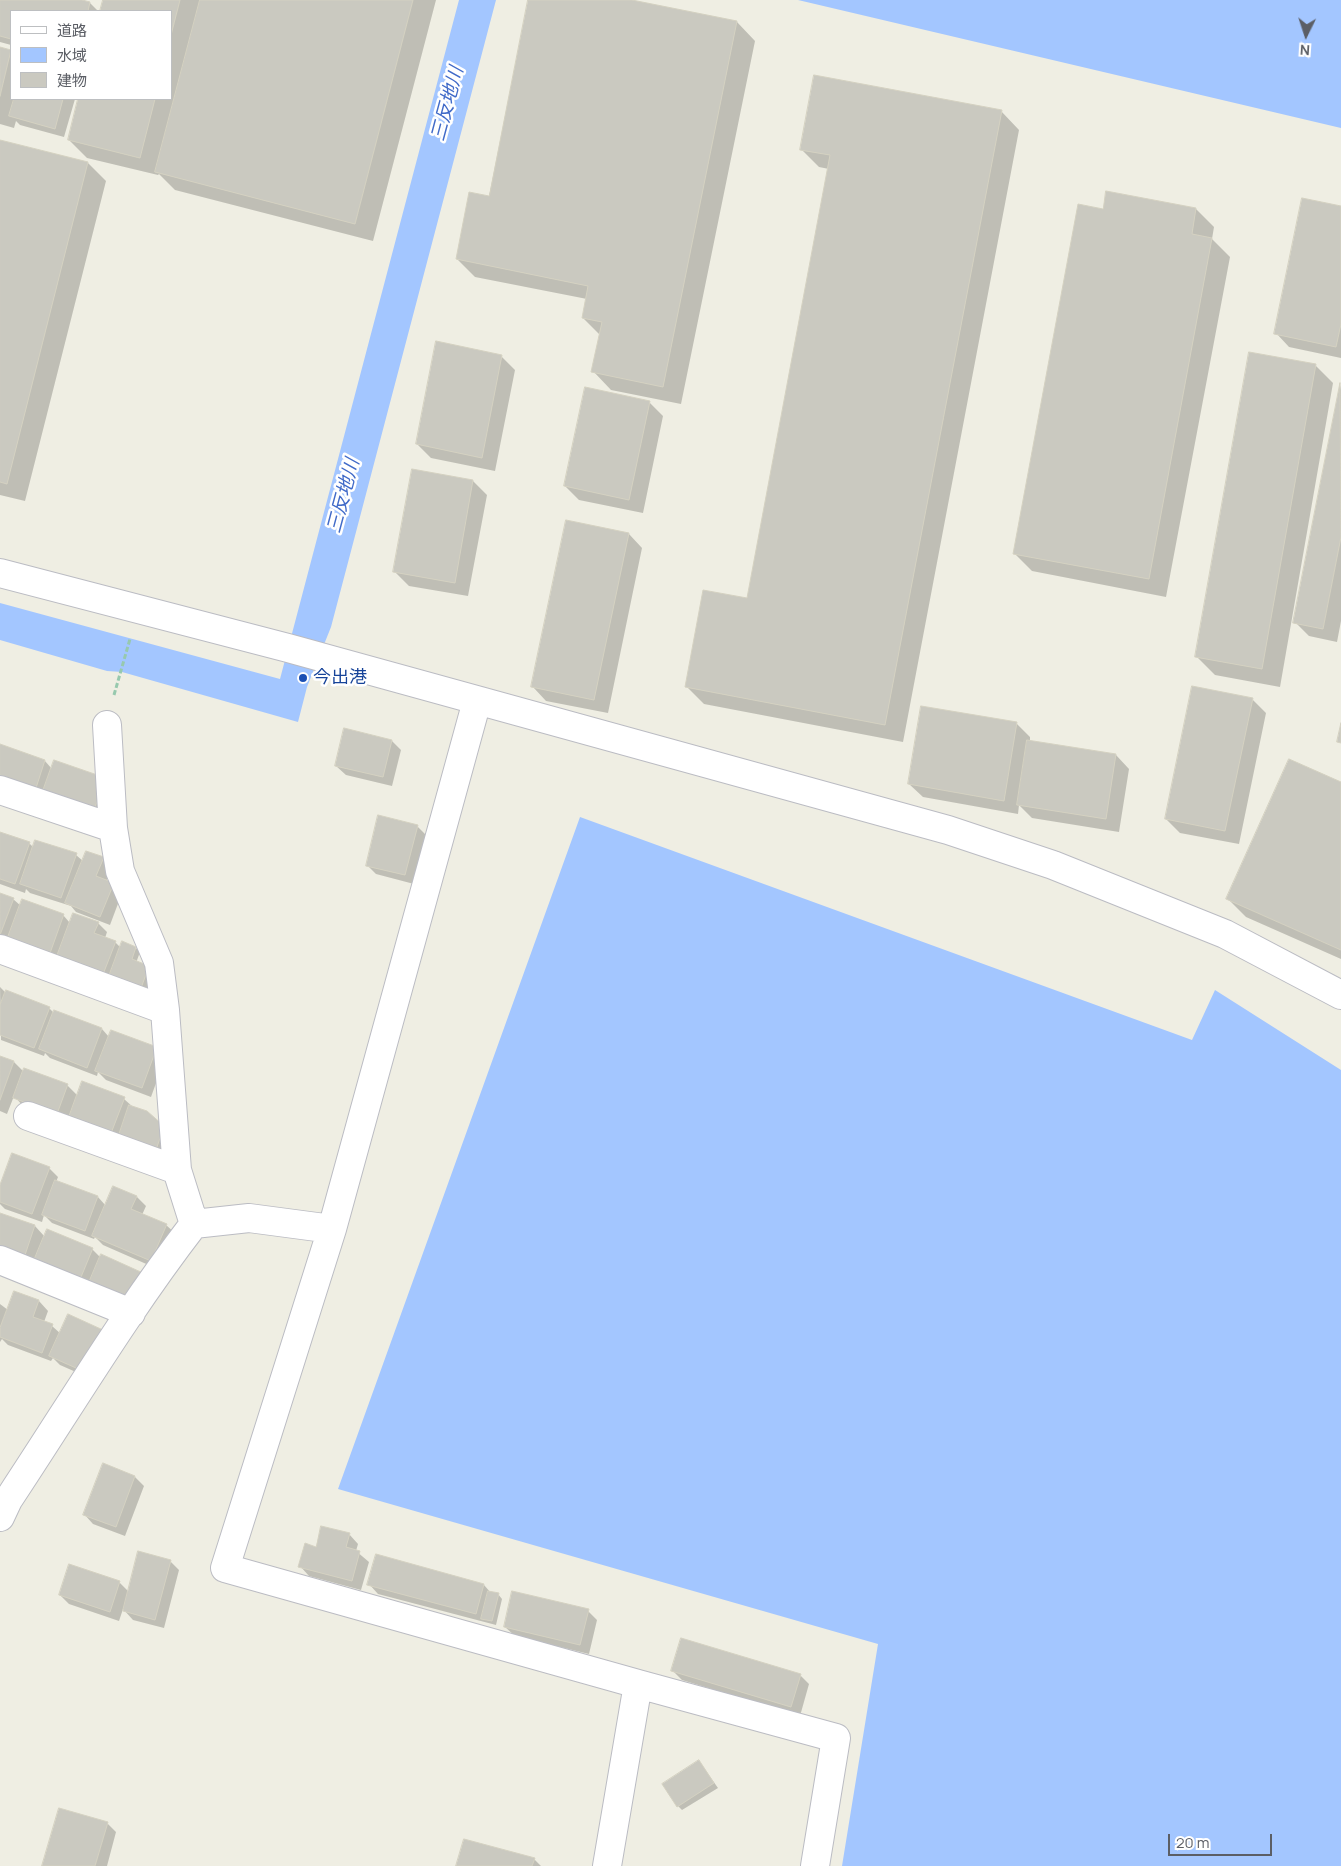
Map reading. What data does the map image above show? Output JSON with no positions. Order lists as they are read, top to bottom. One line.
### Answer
{"water":["三反地川"],"places":["今出港"],"legend":["道路","水域","建物"],"scale_bar":"20 m","north":"bottom"}
